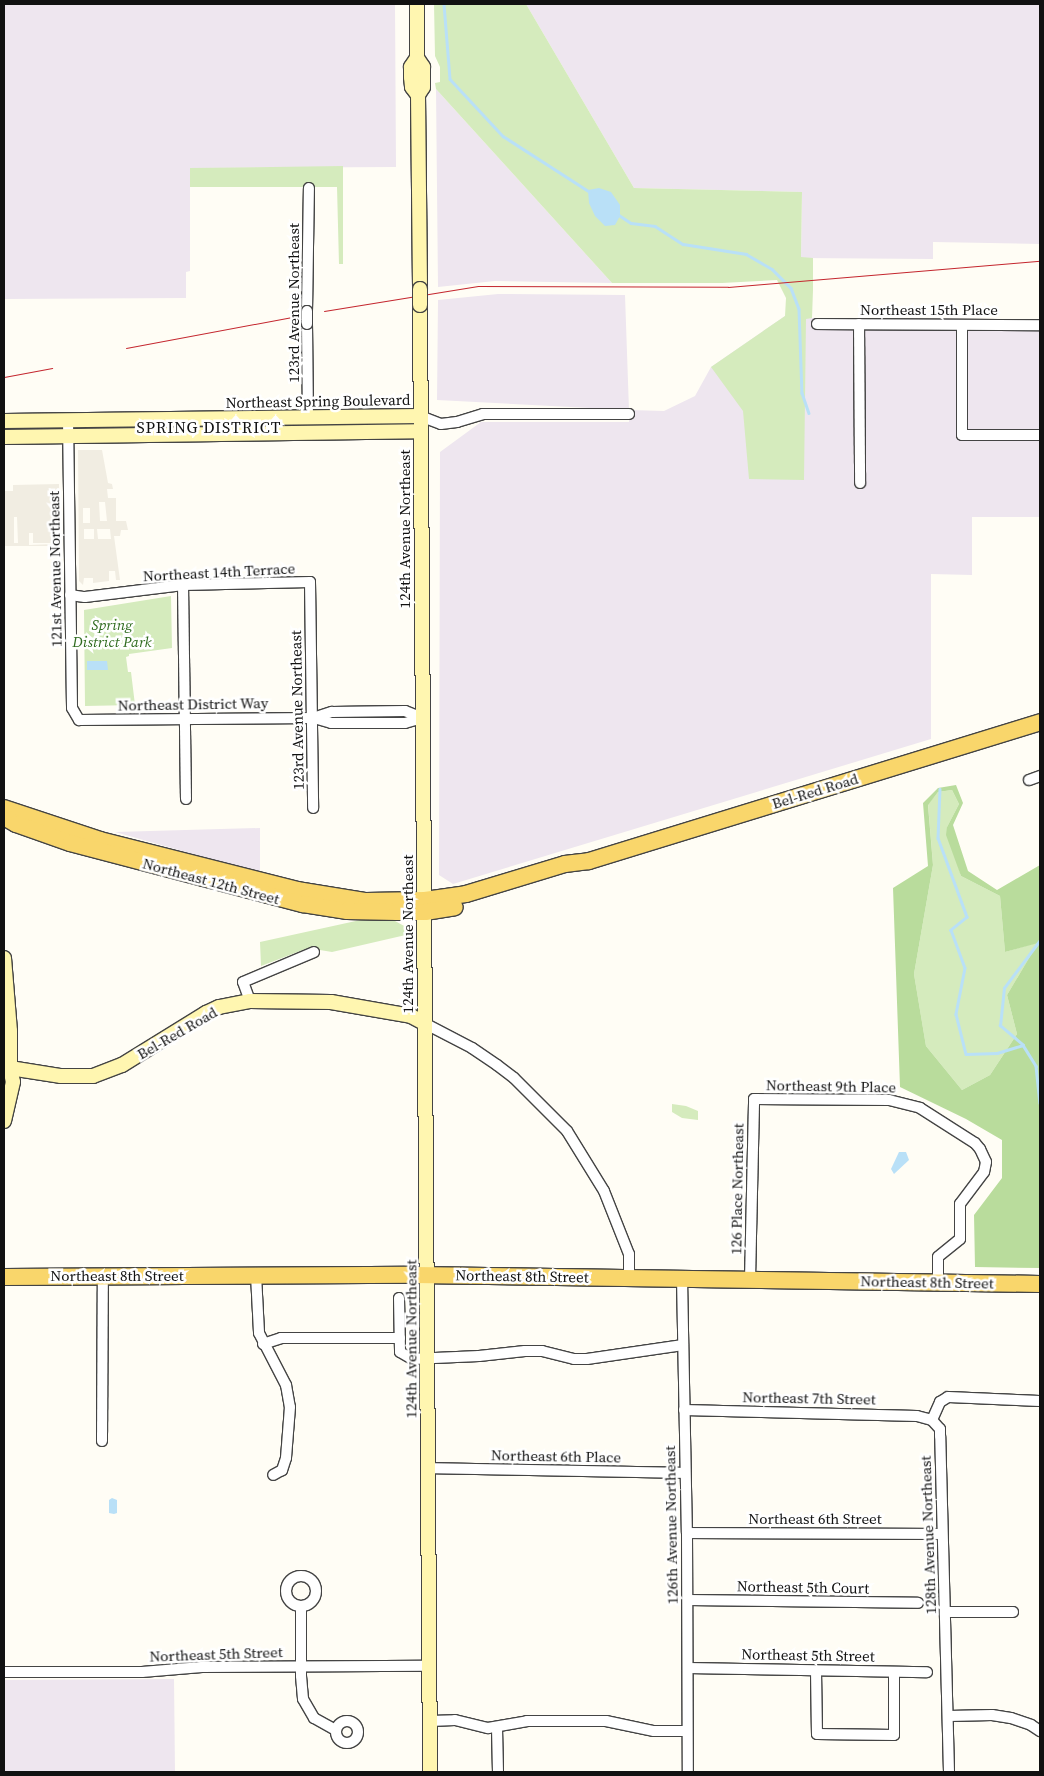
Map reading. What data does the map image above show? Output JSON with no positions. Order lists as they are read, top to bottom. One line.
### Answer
{"streets":{"main road":["Bel-Red Road","Northeast 12th Street","Northeast 8th Street"],"street":["123rd Avenue Northeast","Northeast 15th Place","Northeast Spring Boulevard","124th Avenue Northeast","121st Avenue Northeast","Northeast 14th Terrace","Northeast District Way","Northeast 9th Place","126 Place Northeast","Northeast 7th Street","Northeast 6th Place","Northeast 6th Street","126th Avenue Northeast","128th Avenue Northeast","Northeast 5th Court","Northeast 5th Street"]},"crossings":[["123rd Avenue Northeast","Northeast Spring Boulevard"],["123rd Avenue Northeast","Northeast 14th Terrace"],["123rd Avenue Northeast","Northeast District Way"],["Northeast Spring Boulevard","124th Avenue Northeast"],["Northeast Spring Boulevard","121st Avenue Northeast"],["124th Avenue Northeast","Northeast District Way"],["124th Avenue Northeast","Bel-Red Road"],["124th Avenue Northeast","Northeast 12th Street"],["124th Avenue Northeast","Northeast 8th Street"],["124th Avenue Northeast","Northeast 6th Place"],["124th Avenue Northeast","Northeast 5th Street"],["121st Avenue Northeast","Northeast 14th Terrace"],["121st Avenue Northeast","Northeast District Way"],["Bel-Red Road","Northeast 12th Street"],["Northeast 9th Place","126 Place Northeast"],["Northeast 9th Place","Northeast 8th Street"],["126 Place Northeast","Northeast 8th Street"],["Northeast 8th Street","126th Avenue Northeast"],["Northeast 7th Street","126th Avenue Northeast"],["Northeast 7th Street","128th Avenue Northeast"],["Northeast 6th Place","126th Avenue Northeast"],["Northeast 6th Street","126th Avenue Northeast"],["Northeast 6th Street","128th Avenue Northeast"],["126th Avenue Northeast","Northeast 5th Court"],["126th Avenue Northeast","Northeast 5th Street"]],"districts":["SPRING DISTRICT"],"parks":["Spring District Park"]}
